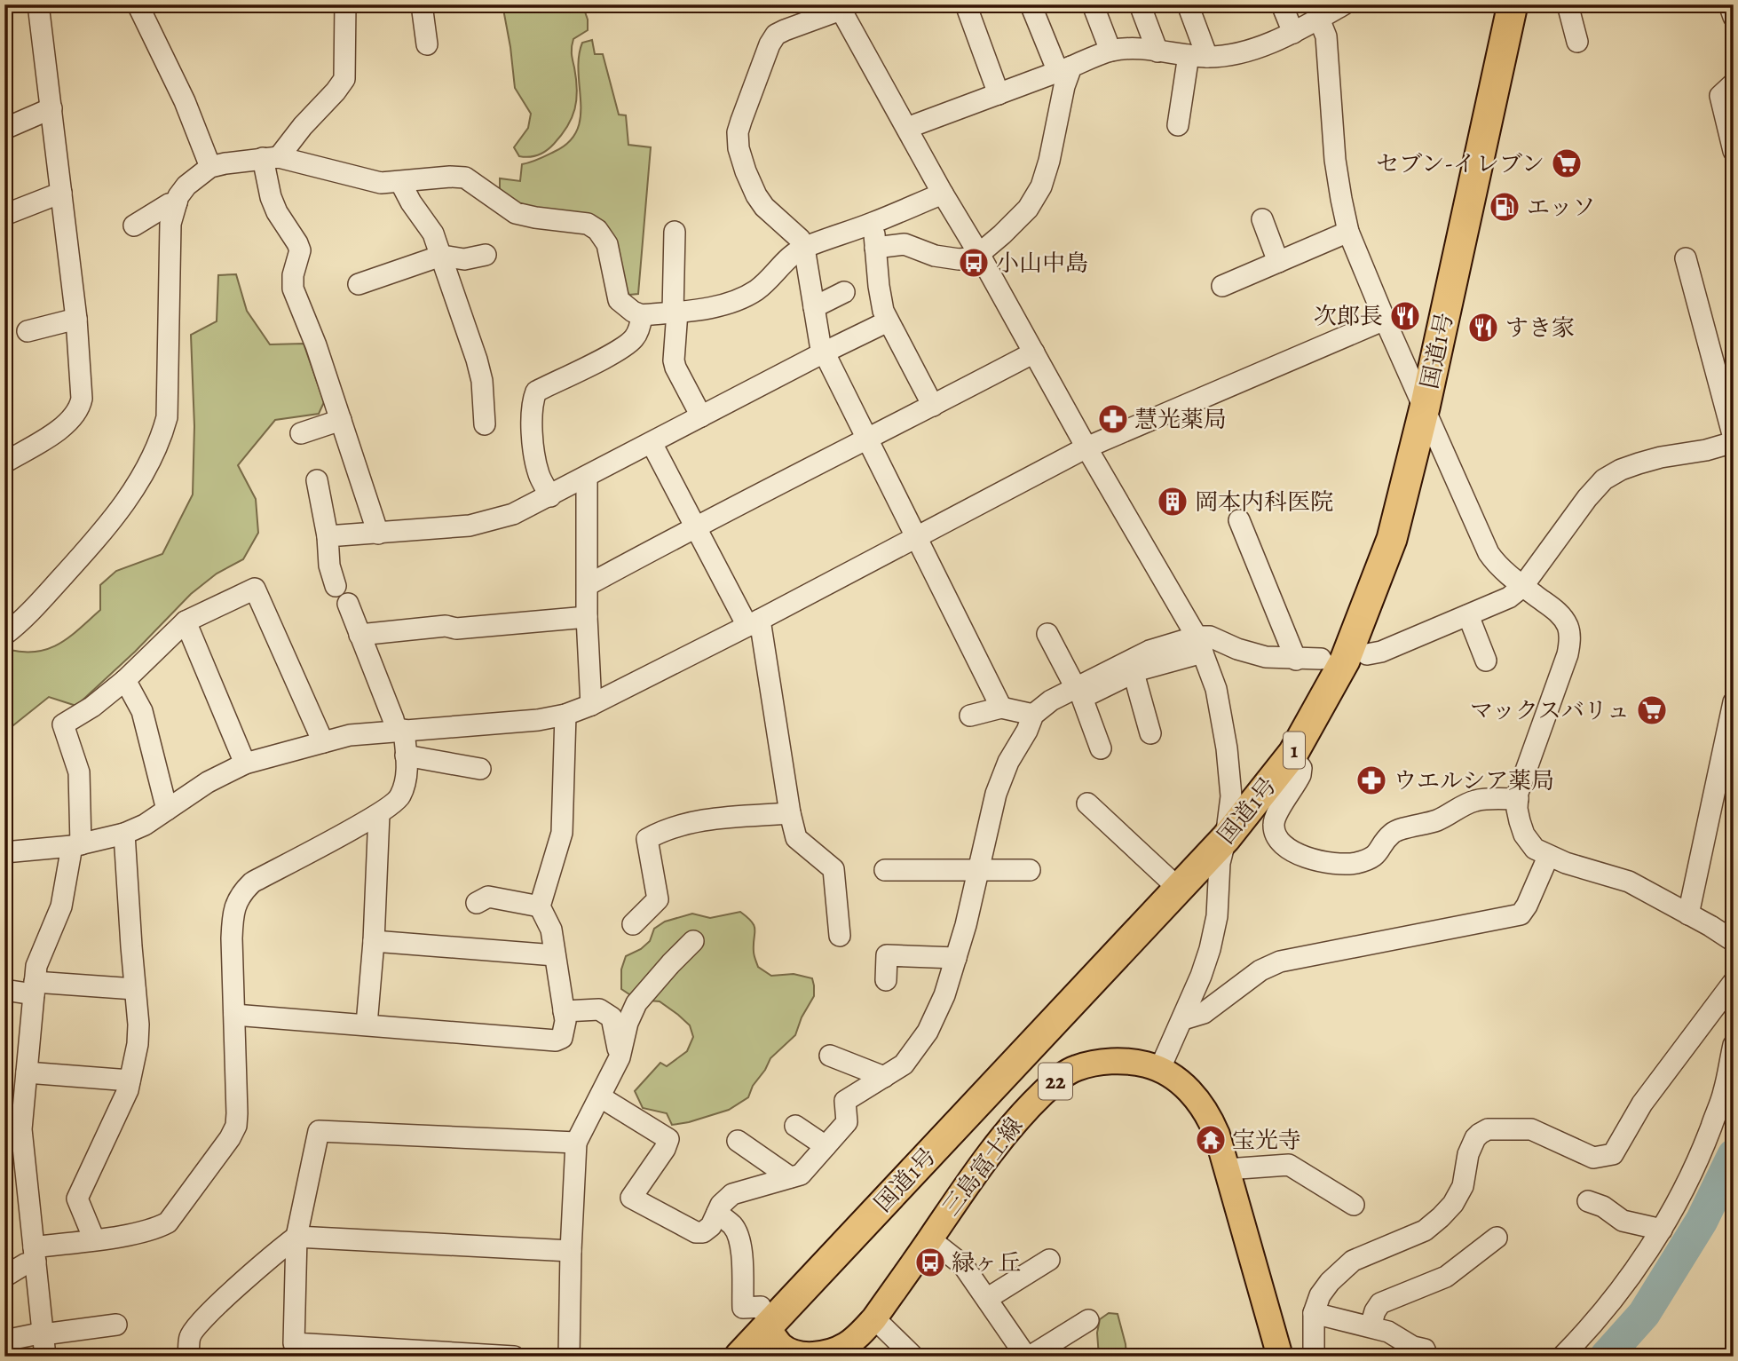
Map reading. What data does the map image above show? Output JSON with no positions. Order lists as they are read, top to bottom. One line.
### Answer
{"streets":{"highway":["国道1号","1"],"main road":["22","三島富士線"]},"crossings":[["国道1号","三島富士線"]],"places":{"supermarket":["セブン-イレブン","マックスバリュ"],"fuel station":["エッソ"],"bus stop":["小山中島","緑ヶ丘"],"restaurant":["次郎長","すき家"],"pharmacy":["慧光薬局","ウエルシア薬局"],"building":["岡本内科医院"],"temple":["宝光寺"]}}
